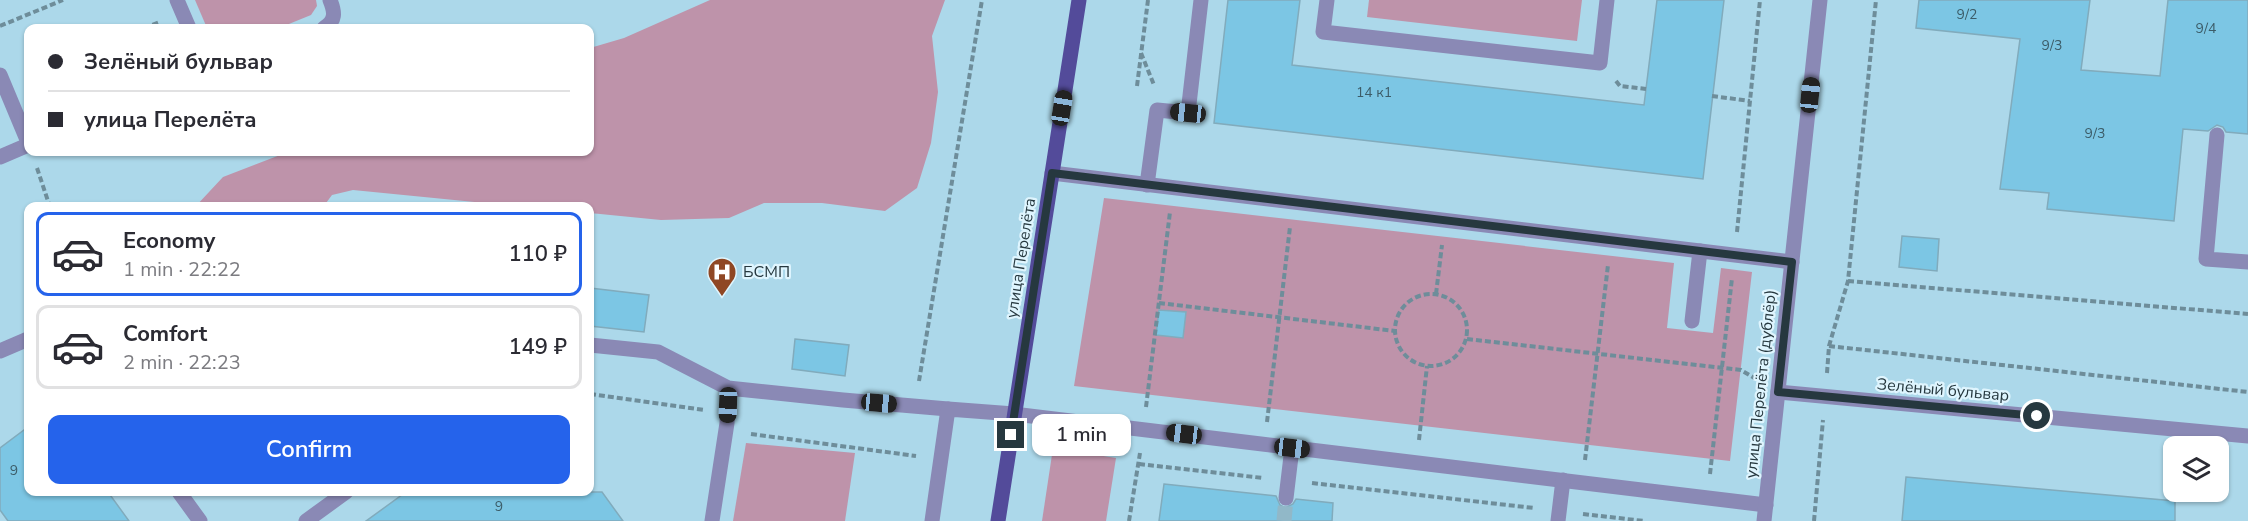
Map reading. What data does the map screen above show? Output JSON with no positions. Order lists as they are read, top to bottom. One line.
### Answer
{"streets":{"main road":["улица Перелёта"],"street":["улица Перелёта (дублёр)","Зелёный бульвар"]},"crossings":[["улица Перелёта (дублёр)","Зелёный бульвар"]],"places":{"hospital":["БСМП"]},"house_numbers":["9/2","9/4","9/3","14 к1","9/3","9","9"],"page":{"banner":["Зелёный бульвар","улица Перелёта"],"list":[{"name":"Economy","note":"1 min · 22:22","value":"110 ₽"},{"name":"Comfort","note":"2 min · 22:23","value":"149 ₽"}],"buttons":"Confirm","bubble":"1 min"}}
